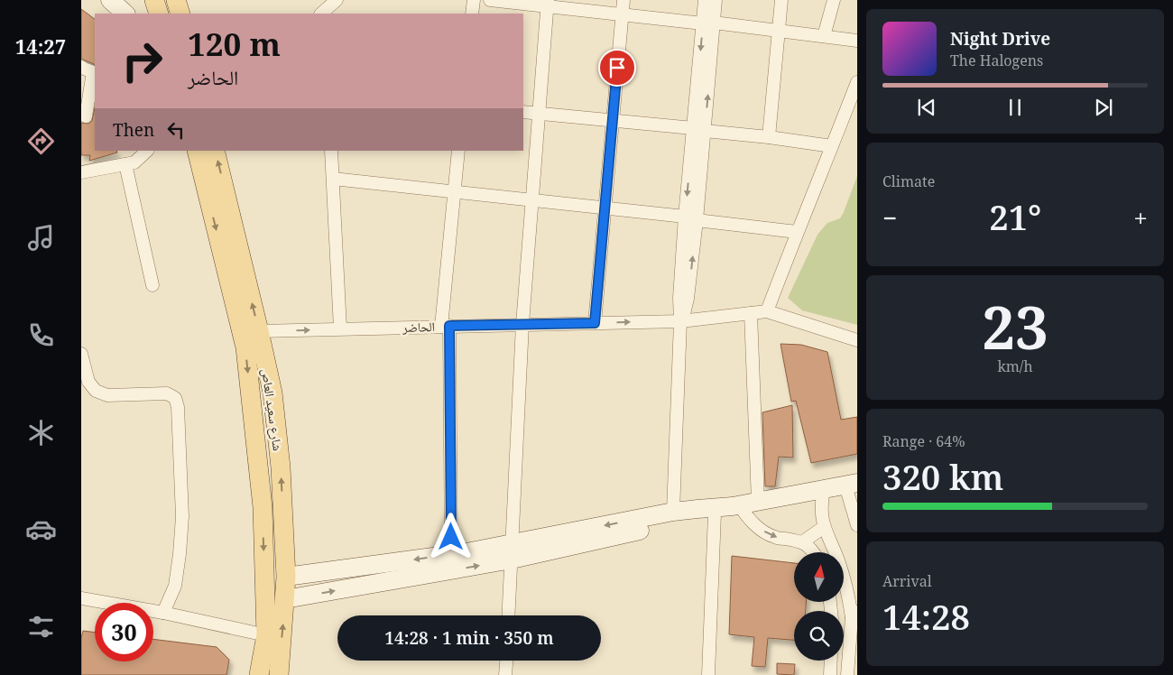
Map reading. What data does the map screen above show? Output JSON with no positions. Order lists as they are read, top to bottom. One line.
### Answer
{"streets":{"main road":["شارع سعيد العاص"],"street":["الحاضر"]},"crossings":[["الحاضر","شارع سعيد العاص"]],"north":"top","page":{"tabs":"14:27","turn":["120 m","الحاضر"],"song":["Night Drive","The Halogens"],"then":"Then","tile":["Climate",["23","km/h"],["Range · 64%","320 km"],["Arrival","14:28"]],"heat":["−","21°","+"],"limit":"30","trip":"14:28 · 1 min · 350 m"}}
